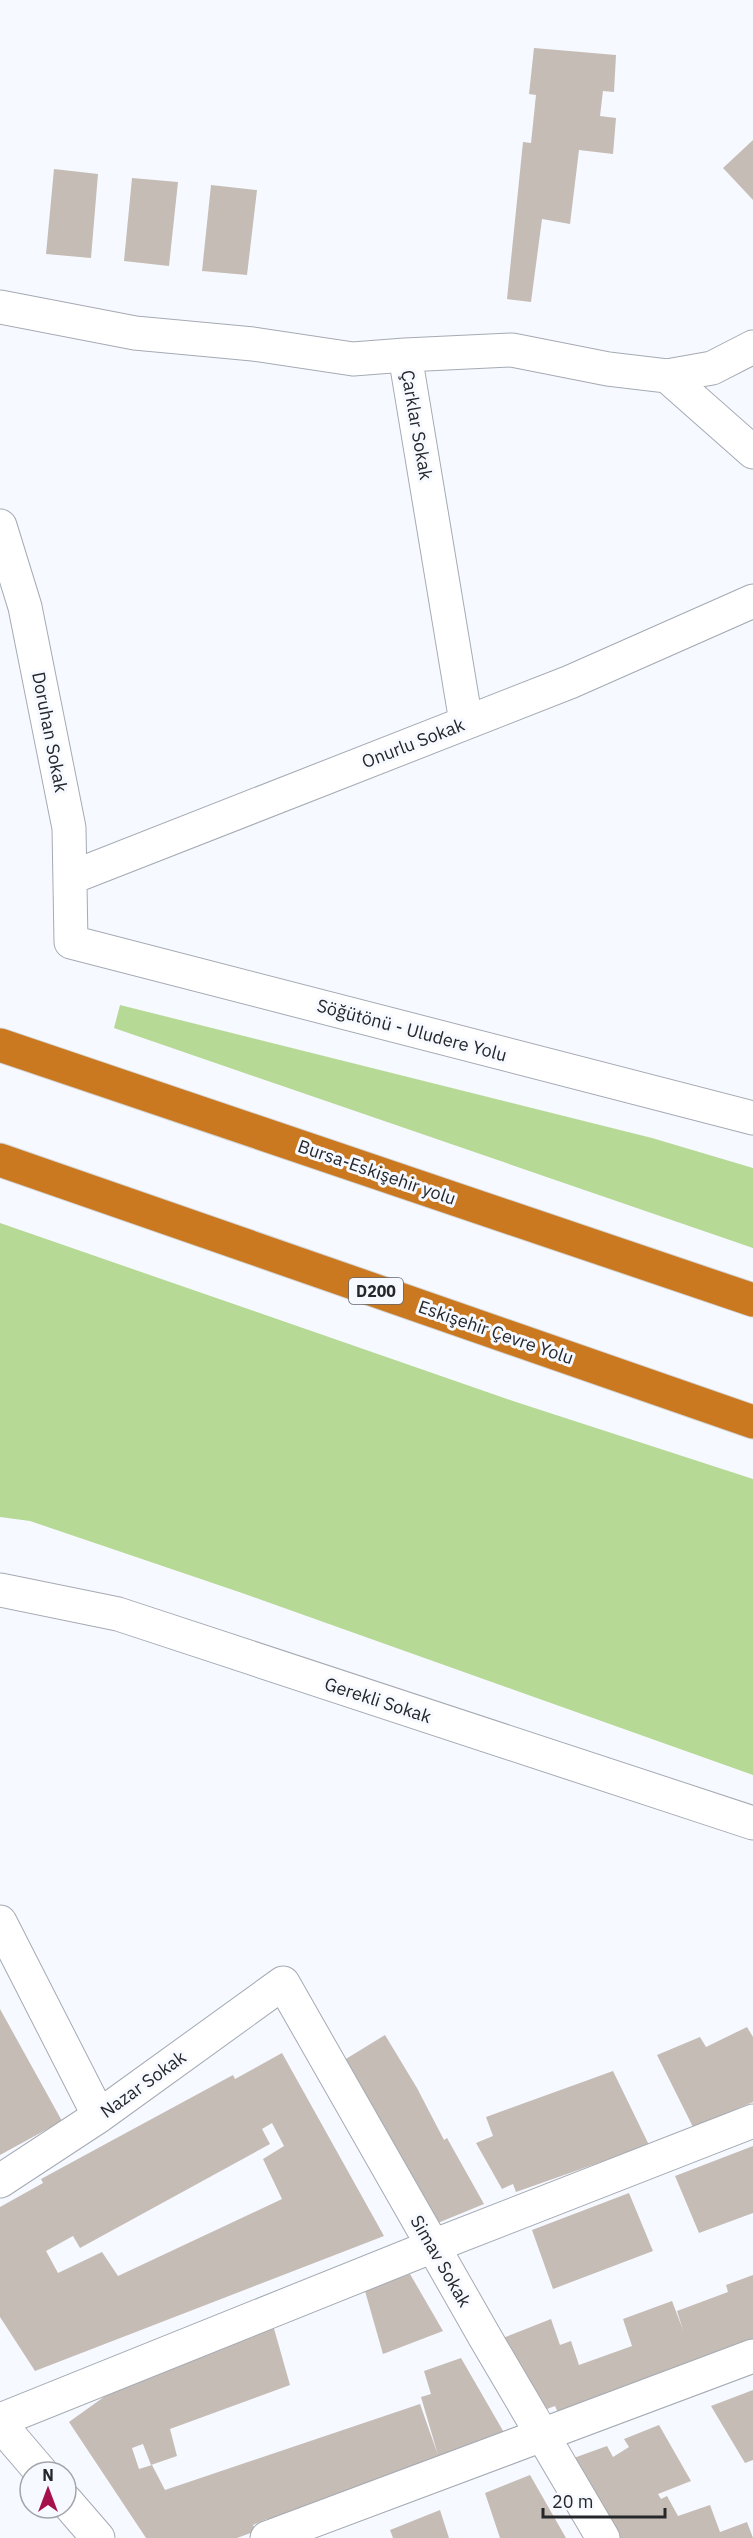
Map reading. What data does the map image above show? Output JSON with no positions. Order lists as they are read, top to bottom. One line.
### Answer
{"streets":{"highway":["Bursa-Eskişehir yolu","D200","Eskişehir Çevre Yolu"],"street":["Çarklar Sokak","Doruhan Sokak","Onurlu Sokak","Söğütönü - Uludere Yolu","Gerekli Sokak","Nazar Sokak","Simav Sokak"]},"crossings":[["Çarklar Sokak","Onurlu Sokak"],["Doruhan Sokak","Onurlu Sokak"],["Doruhan Sokak","Söğütönü - Uludere Yolu"],["Nazar Sokak","Simav Sokak"]],"scale_bar":"20 m","north":"top"}
